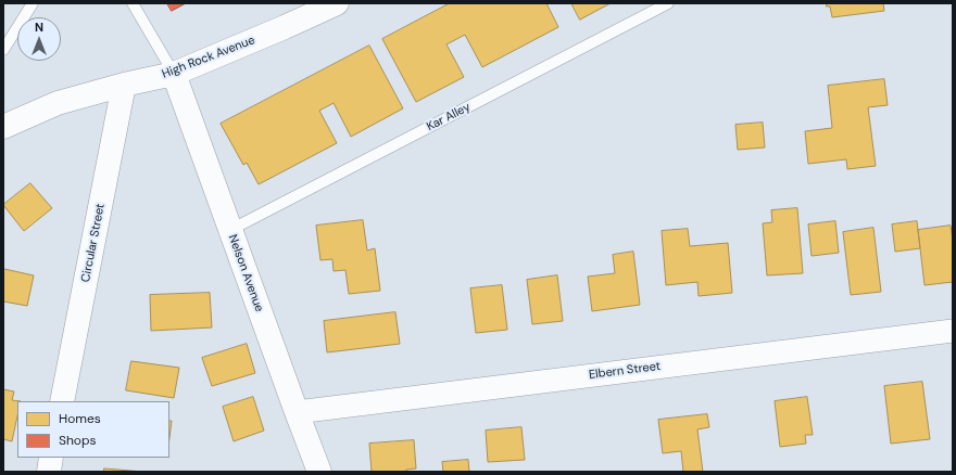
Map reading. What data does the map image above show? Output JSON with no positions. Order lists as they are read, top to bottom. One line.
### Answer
{"streets":{"street":["High Rock Avenue","Circular Street","Nelson Avenue","Elbern Street"],"lane":["Kar Alley"]},"crossings":[["High Rock Avenue","Circular Street"],["High Rock Avenue","Nelson Avenue"],["Kar Alley","Nelson Avenue"],["Nelson Avenue","Elbern Street"]],"legend":["Homes","Shops"],"north":"top"}
